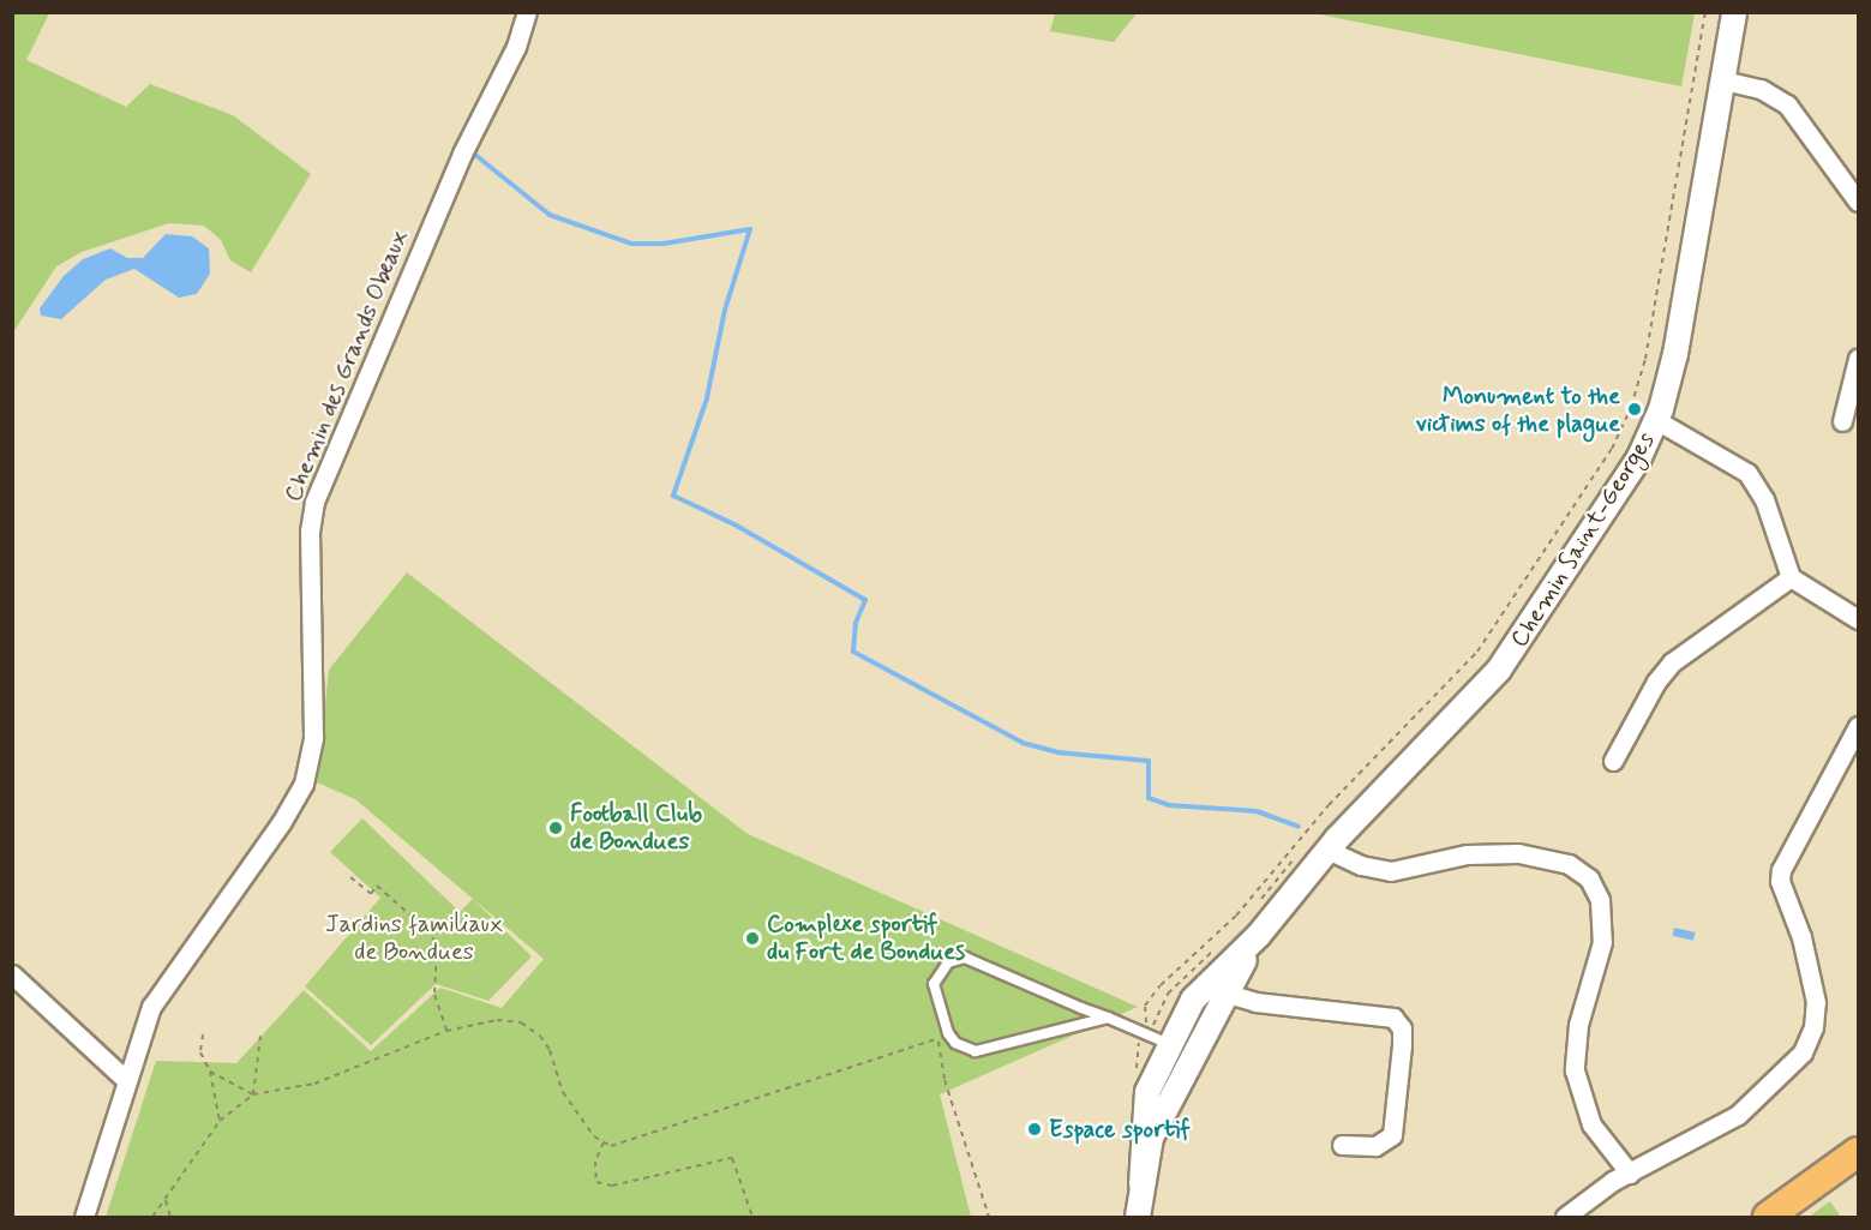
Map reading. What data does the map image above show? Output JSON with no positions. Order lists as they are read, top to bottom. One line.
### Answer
{"streets":{"street":["Chemin des Grands Obeaux","Chemin Saint-Georges"]},"parks":["Jardins familiaux de Bondues"],"places":["Monument to the victims of the plague","Football Club de Bondues","Complexe sportif du Fort de Bondues","Espace sportif"]}
